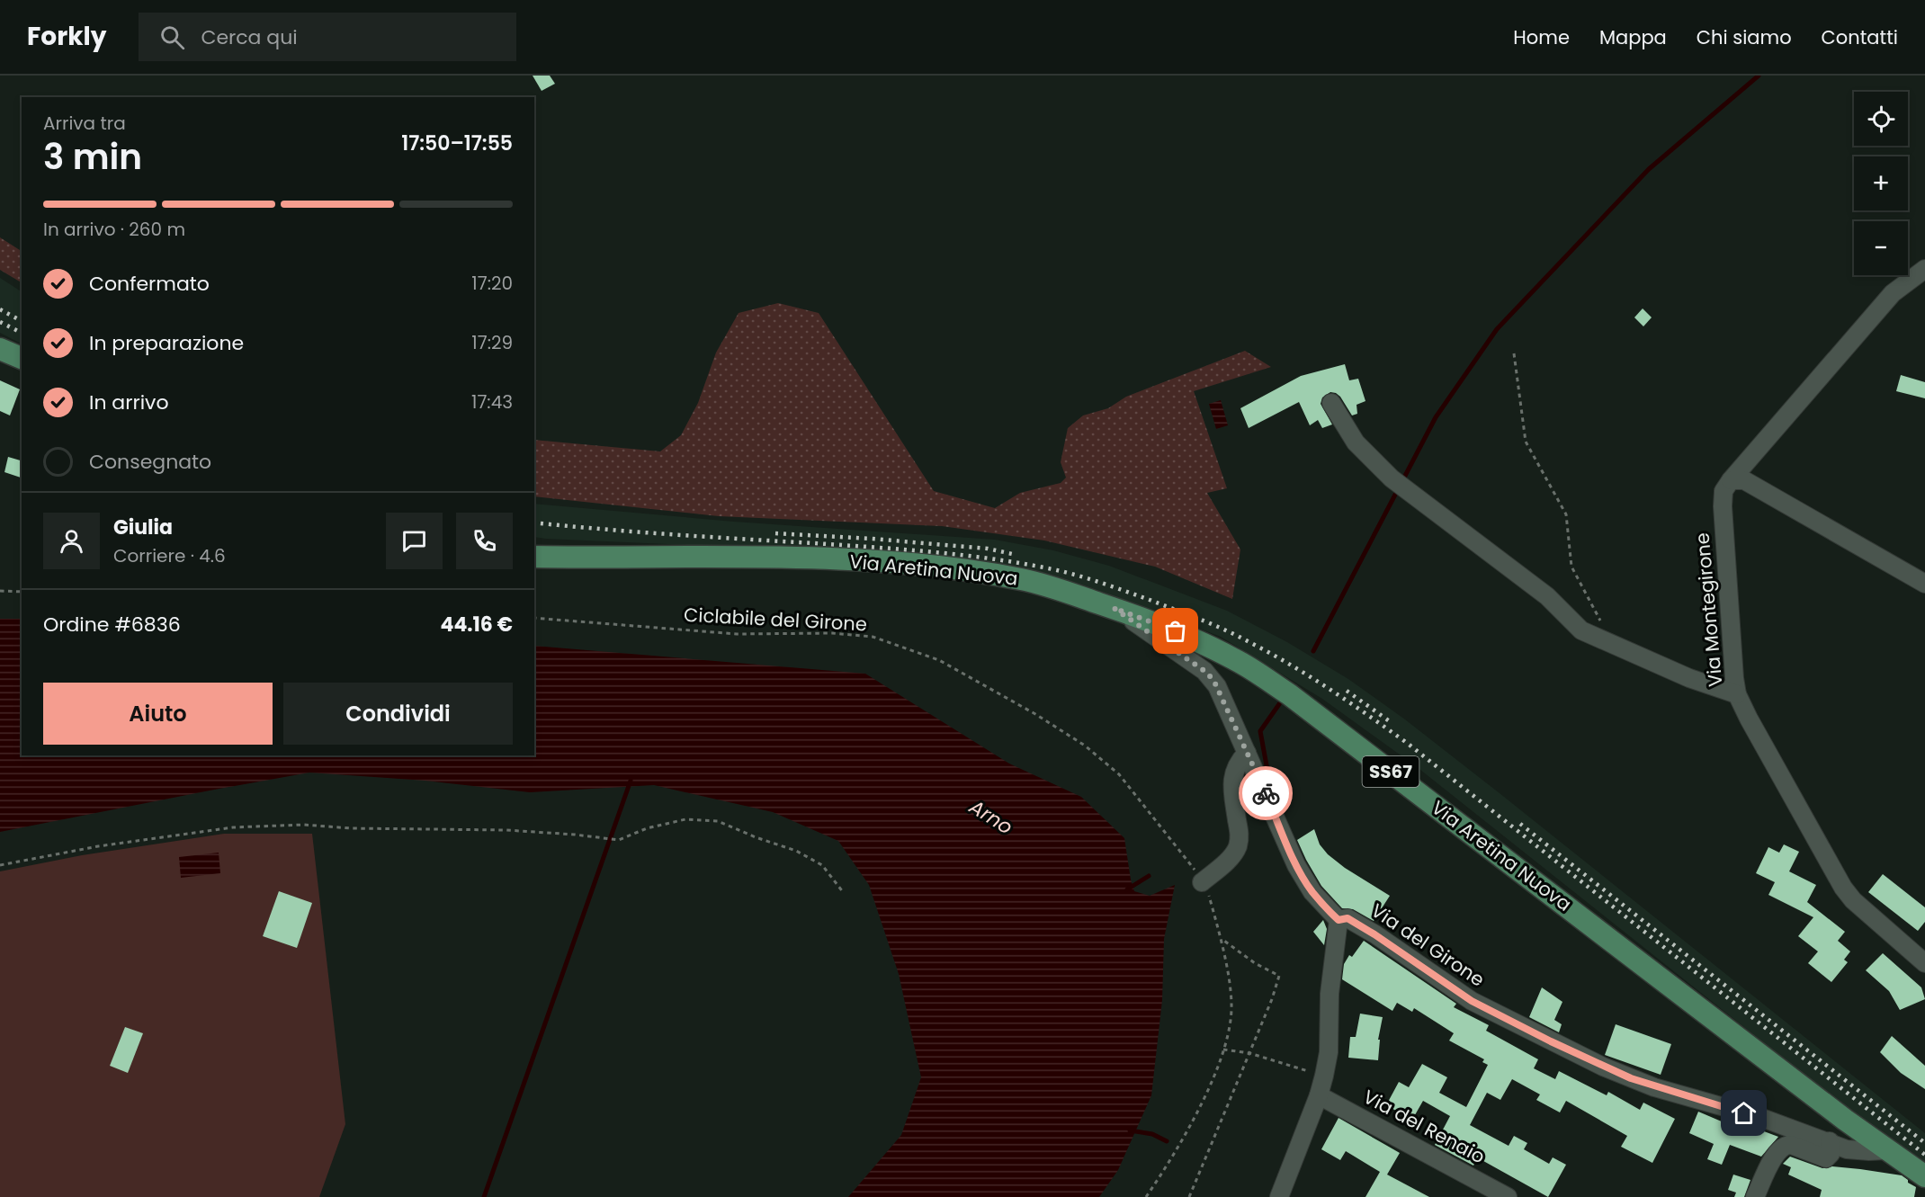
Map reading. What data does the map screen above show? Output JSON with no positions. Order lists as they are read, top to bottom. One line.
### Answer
{"streets":{"main road":["Via Aretina Nuova","SS67"],"street":["Via Montegirone","Via del Girone","Via del Renaio"],"path":["Ciclabile del Girone"]},"crossings":[["Via Aretina Nuova","Via del Girone"]],"water":["Arno"],"page":{"header":"Forkly","search":"Cerca qui","nav":["Home","Mappa","Chi siamo","Contatti"],"map_buttons":["+","−"],"heading":["3 min","Arriva tra","17:50–17:55"],"panel":["Giulia","Corriere · 4.6","Ordine #6836","44.16 €"],"bar":"In arrivo · 260 m","list":[["Confermato","17:20"],["In preparazione","17:29"],["In arrivo","17:43"],"Consegnato"],"buttons":["Aiuto","Condividi"]}}
